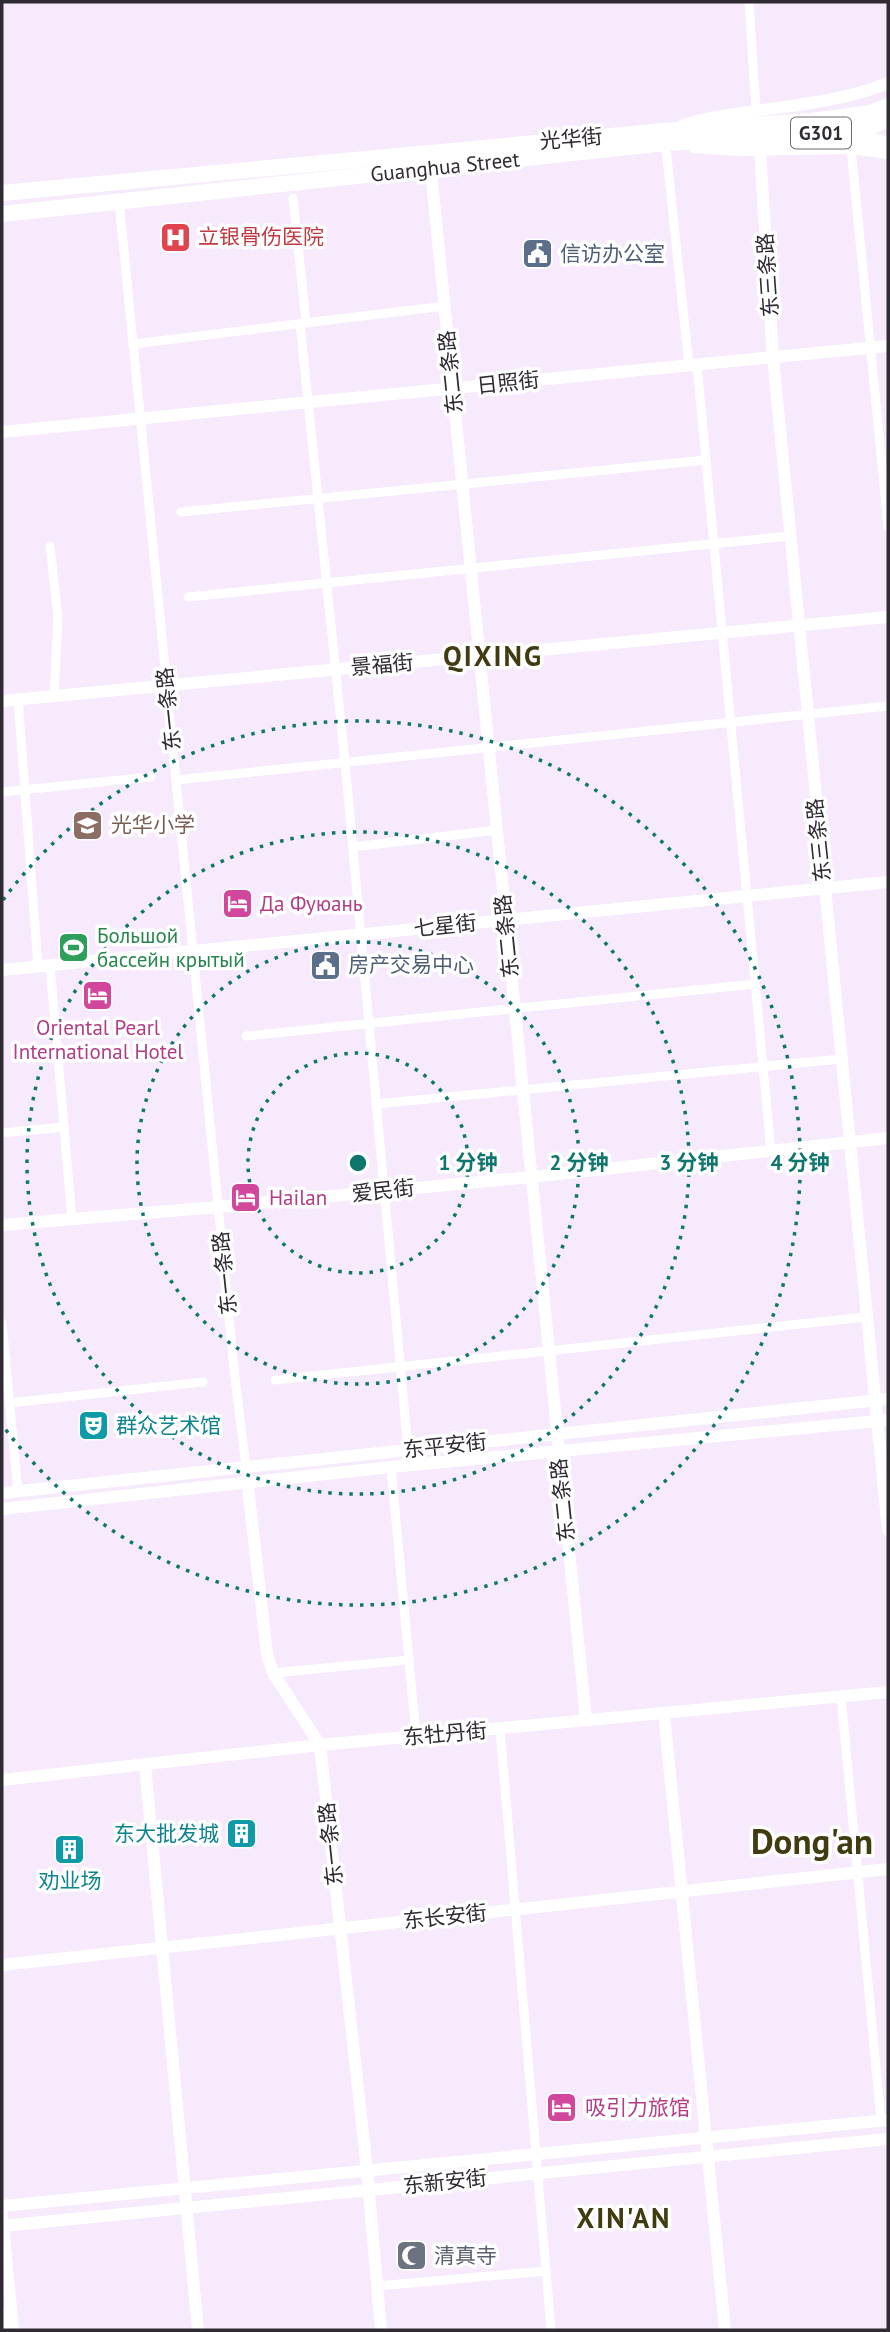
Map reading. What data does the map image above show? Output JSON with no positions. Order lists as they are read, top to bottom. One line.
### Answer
{"streets":{"highway":["G301","光华街","Guanghua Street"],"street":["东三条路","东二条路","日照街","景福街","东一条路","七星街","爱民街","东平安街","东牡丹街","东长安街","东新安街"]},"crossings":[["G301","Guanghua Street"],["G301","东三条路"],["光华街","Guanghua Street"],["光华街","东二条路"],["Guanghua Street","东三条路"],["Guanghua Street","东二条路"],["Guanghua Street","东一条路"],["东三条路","日照街"],["东三条路","景福街"],["东三条路","七星街"],["东三条路","爱民街"],["东三条路","东平安街"],["东二条路","日照街"],["东二条路","景福街"],["东二条路","七星街"],["东二条路","爱民街"],["东二条路","东平安街"],["东二条路","东牡丹街"],["日照街","东一条路"],["景福街","东一条路"],["东一条路","七星街"],["东一条路","爱民街"],["东一条路","东平安街"],["东一条路","东牡丹街"],["东一条路","东长安街"],["东一条路","东新安街"]],"districts":["QIXING","Dong'an","XIN'AN"],"places":{"hospital":["立银骨伤医院"],"public building":["信访办公室","房产交易中心"],"school or university":["光华小学"],"hotel":["Да Фуюань","Oriental Pearl International Hotel","Hailan","吸引力旅馆"],"sports":["Большой бассейн крытый"],"theatre":["群众艺术馆"],"building":["东大批发城","劝业场"],"mosque":["清真寺"]},"rings":["1 分钟","2 分钟","3 分钟","4 分钟"]}
